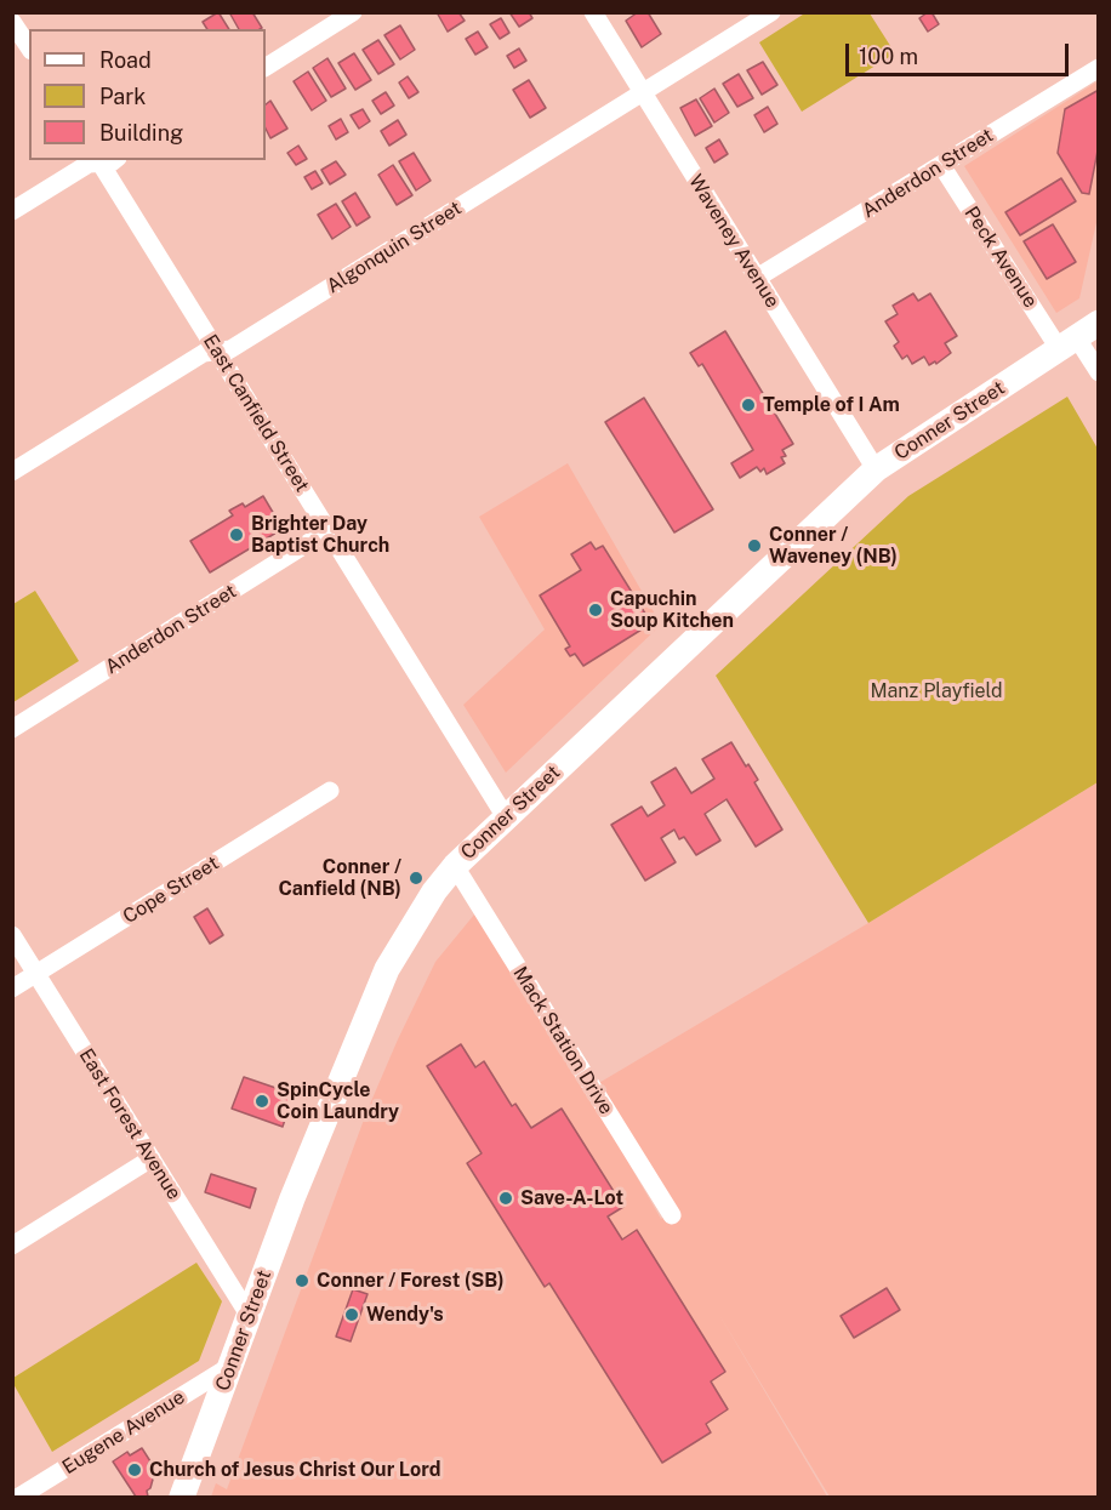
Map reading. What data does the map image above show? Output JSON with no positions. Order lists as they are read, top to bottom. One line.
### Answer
{"streets":{"main road":["Conner Street"],"street":["Anderdon Street","Waveney Avenue","Algonquin Street","Peck Avenue","East Canfield Street","Cope Street","Mack Station Drive","East Forest Avenue","Eugene Avenue"]},"crossings":[["Anderdon Street","Waveney Avenue"],["Anderdon Street","Peck Avenue"],["Anderdon Street","East Canfield Street"],["Waveney Avenue","Algonquin Street"],["Waveney Avenue","Conner Street"],["Algonquin Street","East Canfield Street"],["Peck Avenue","Conner Street"],["East Canfield Street","Conner Street"],["Conner Street","Mack Station Drive"],["Conner Street","East Forest Avenue"],["Conner Street","Eugene Avenue"],["Cope Street","East Forest Avenue"]],"parks":["Manz Playfield"],"places":["Temple of I Am","Brighter Day Baptist Church","Conner / Waveney (NB)","Capuchin Soup Kitchen","Conner / Canfield (NB)","SpinCycle Coin Laundry","Save-A-Lot","Conner / Forest (SB)","Wendy's","Church of Jesus Christ Our Lord"],"legend":["Road","Park","Building"],"scale_bar":"100 m"}
